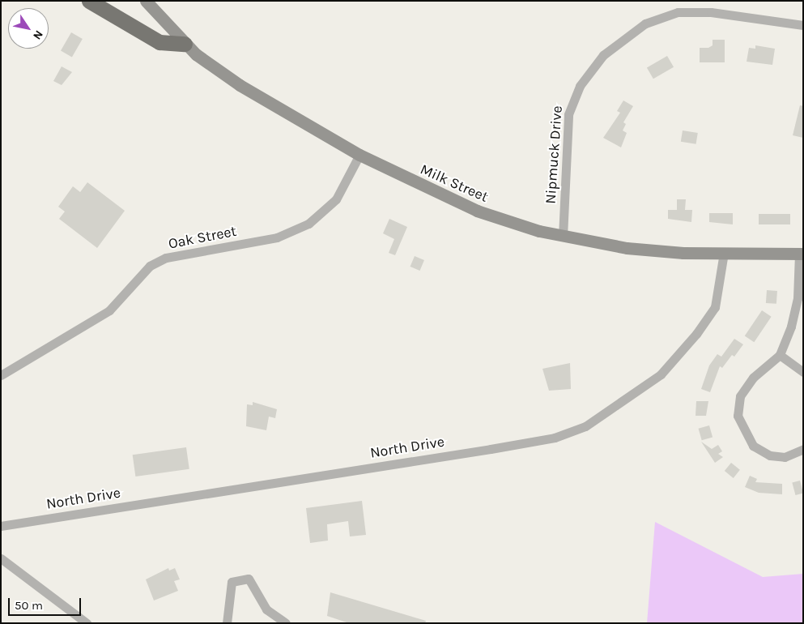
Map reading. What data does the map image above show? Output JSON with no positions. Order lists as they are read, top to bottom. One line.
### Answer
{"streets":{"main road":["Milk Street"],"street":["Nipmuck Drive","Oak Street","North Drive"]},"crossings":[["Nipmuck Drive","Milk Street"],["Milk Street","Oak Street"],["Milk Street","North Drive"]],"scale_bar":"50 m","north":"bottom right"}
